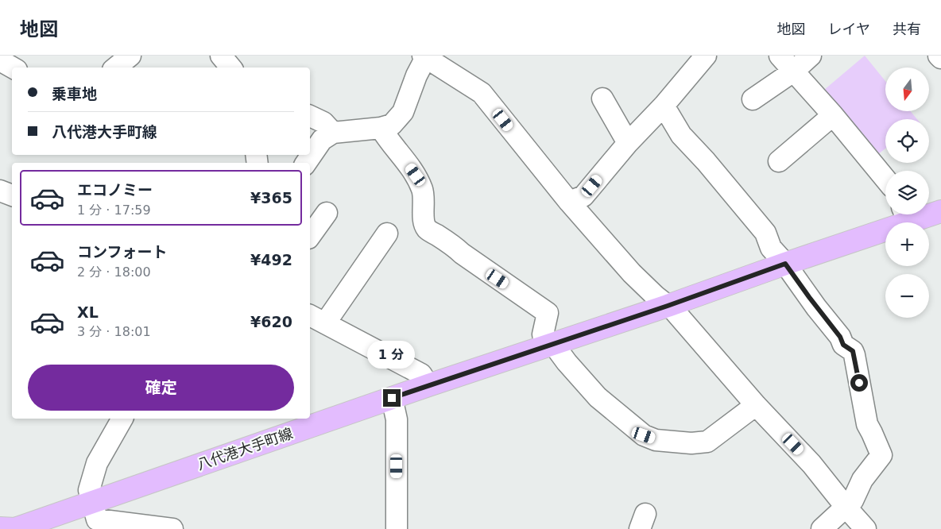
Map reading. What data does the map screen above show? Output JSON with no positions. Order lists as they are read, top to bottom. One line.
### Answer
{"streets":{"main road":["八代港大手町線"]},"north":"bottom","page":{"header":"地図","nav":["地図","レイヤ","共有"],"map_buttons":["+","−"],"banner":["乗車地","八代港大手町線"],"list":[{"name":"エコノミー","note":"1 分 · 17:59","value":"¥365"},{"name":"コンフォート","note":"2 分 · 18:00","value":"¥492"},{"name":"XL","note":"3 分 · 18:01","value":"¥620"}],"bubble":"1 分","buttons":"確定"}}
